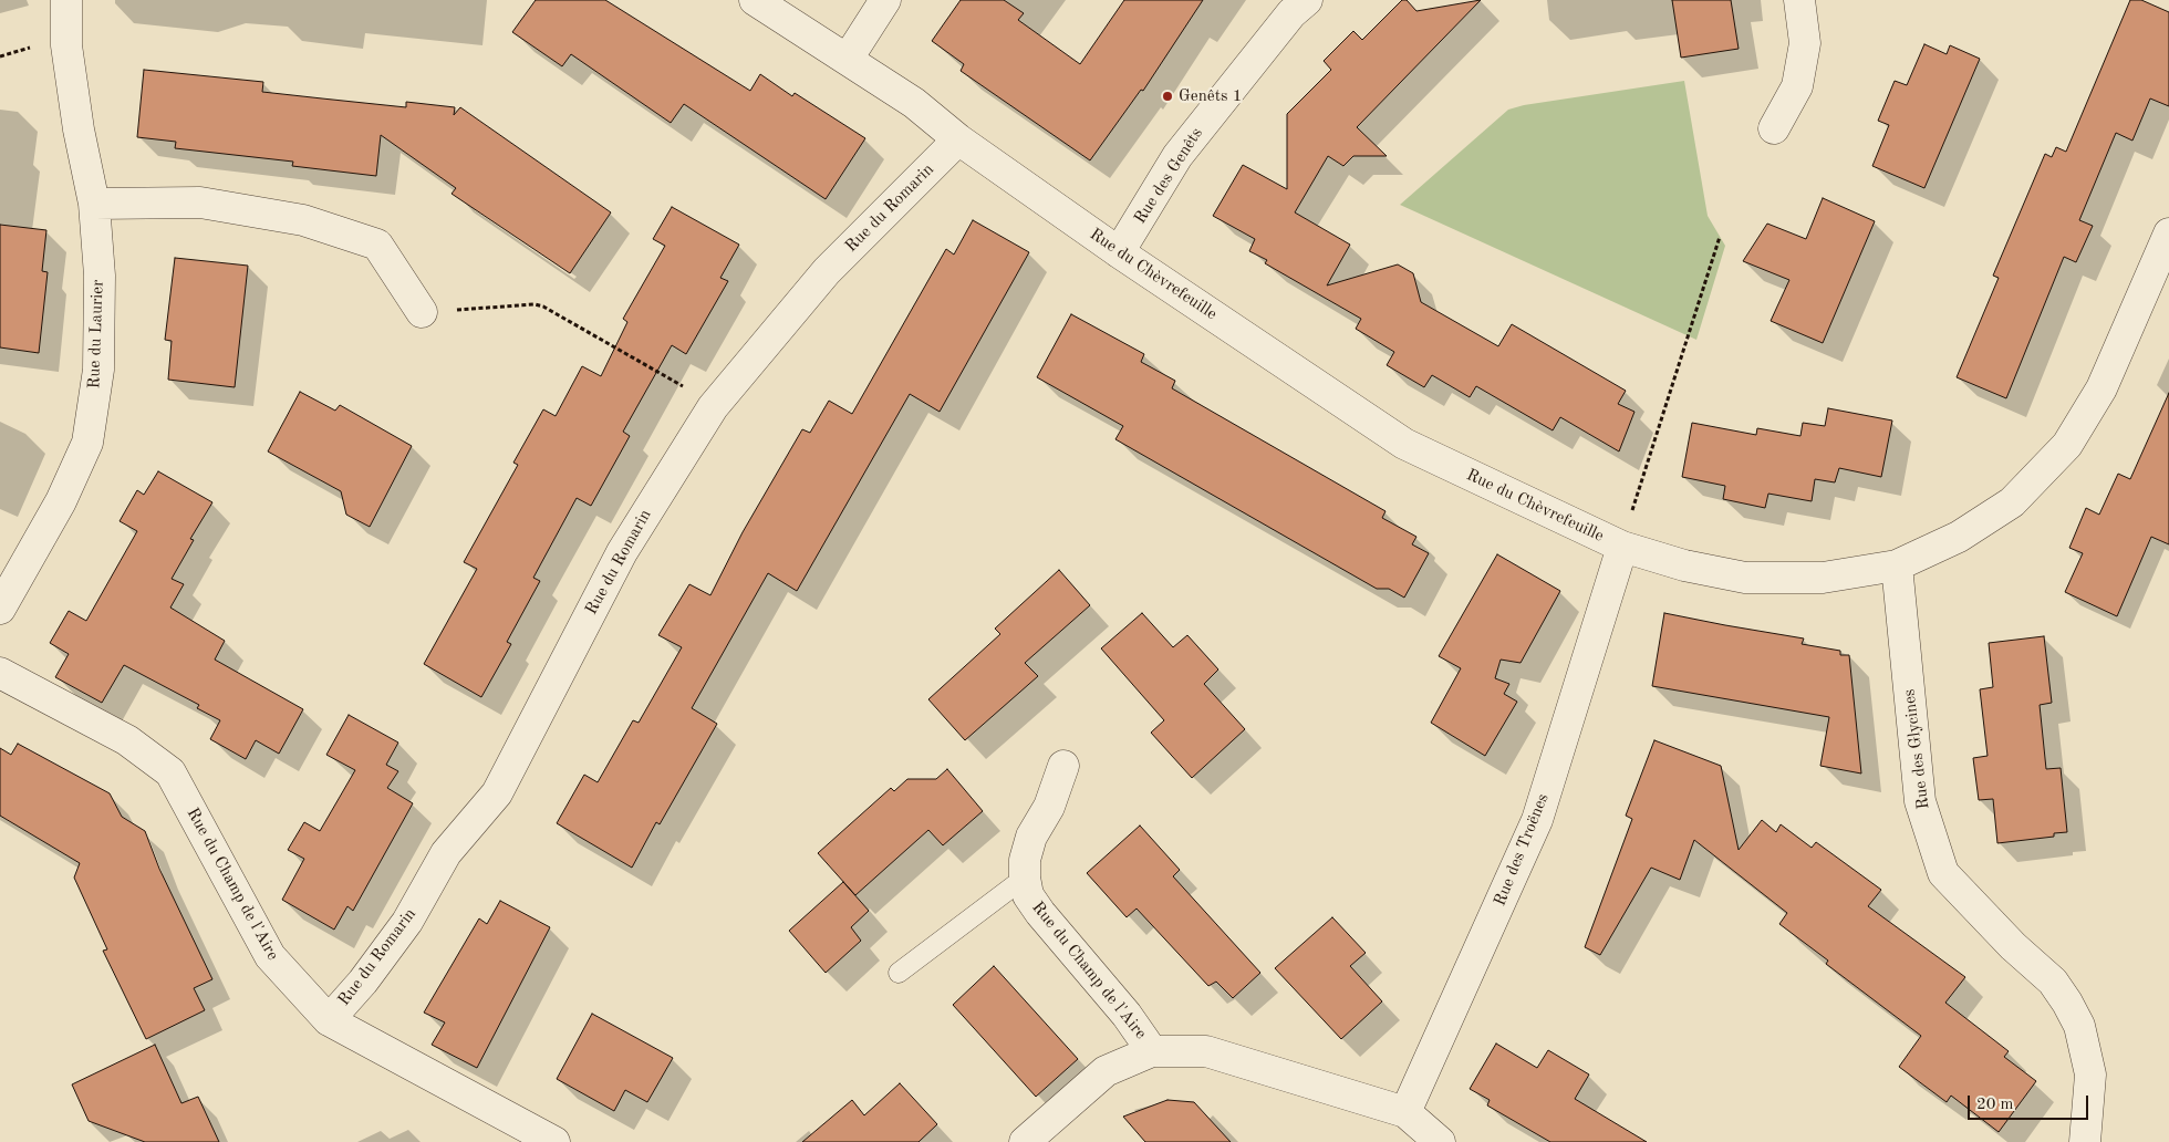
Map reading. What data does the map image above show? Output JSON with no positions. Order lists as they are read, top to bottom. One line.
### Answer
{"streets":{"street":["Rue des Genêts","Rue du Romarin","Rue du Chèvrefeuille","Rue du Laurier","Rue des Glycines","Rue des Troënes","Rue du Champ de l'Aire"]},"crossings":[["Rue des Genêts","Rue du Chèvrefeuille"],["Rue du Romarin","Rue du Chèvrefeuille"],["Rue du Romarin","Rue du Champ de l'Aire"],["Rue du Chèvrefeuille","Rue des Glycines"],["Rue du Chèvrefeuille","Rue des Troënes"],["Rue des Troënes","Rue du Champ de l'Aire"]],"places":["Genêts 1"],"scale_bar":"20 m"}
